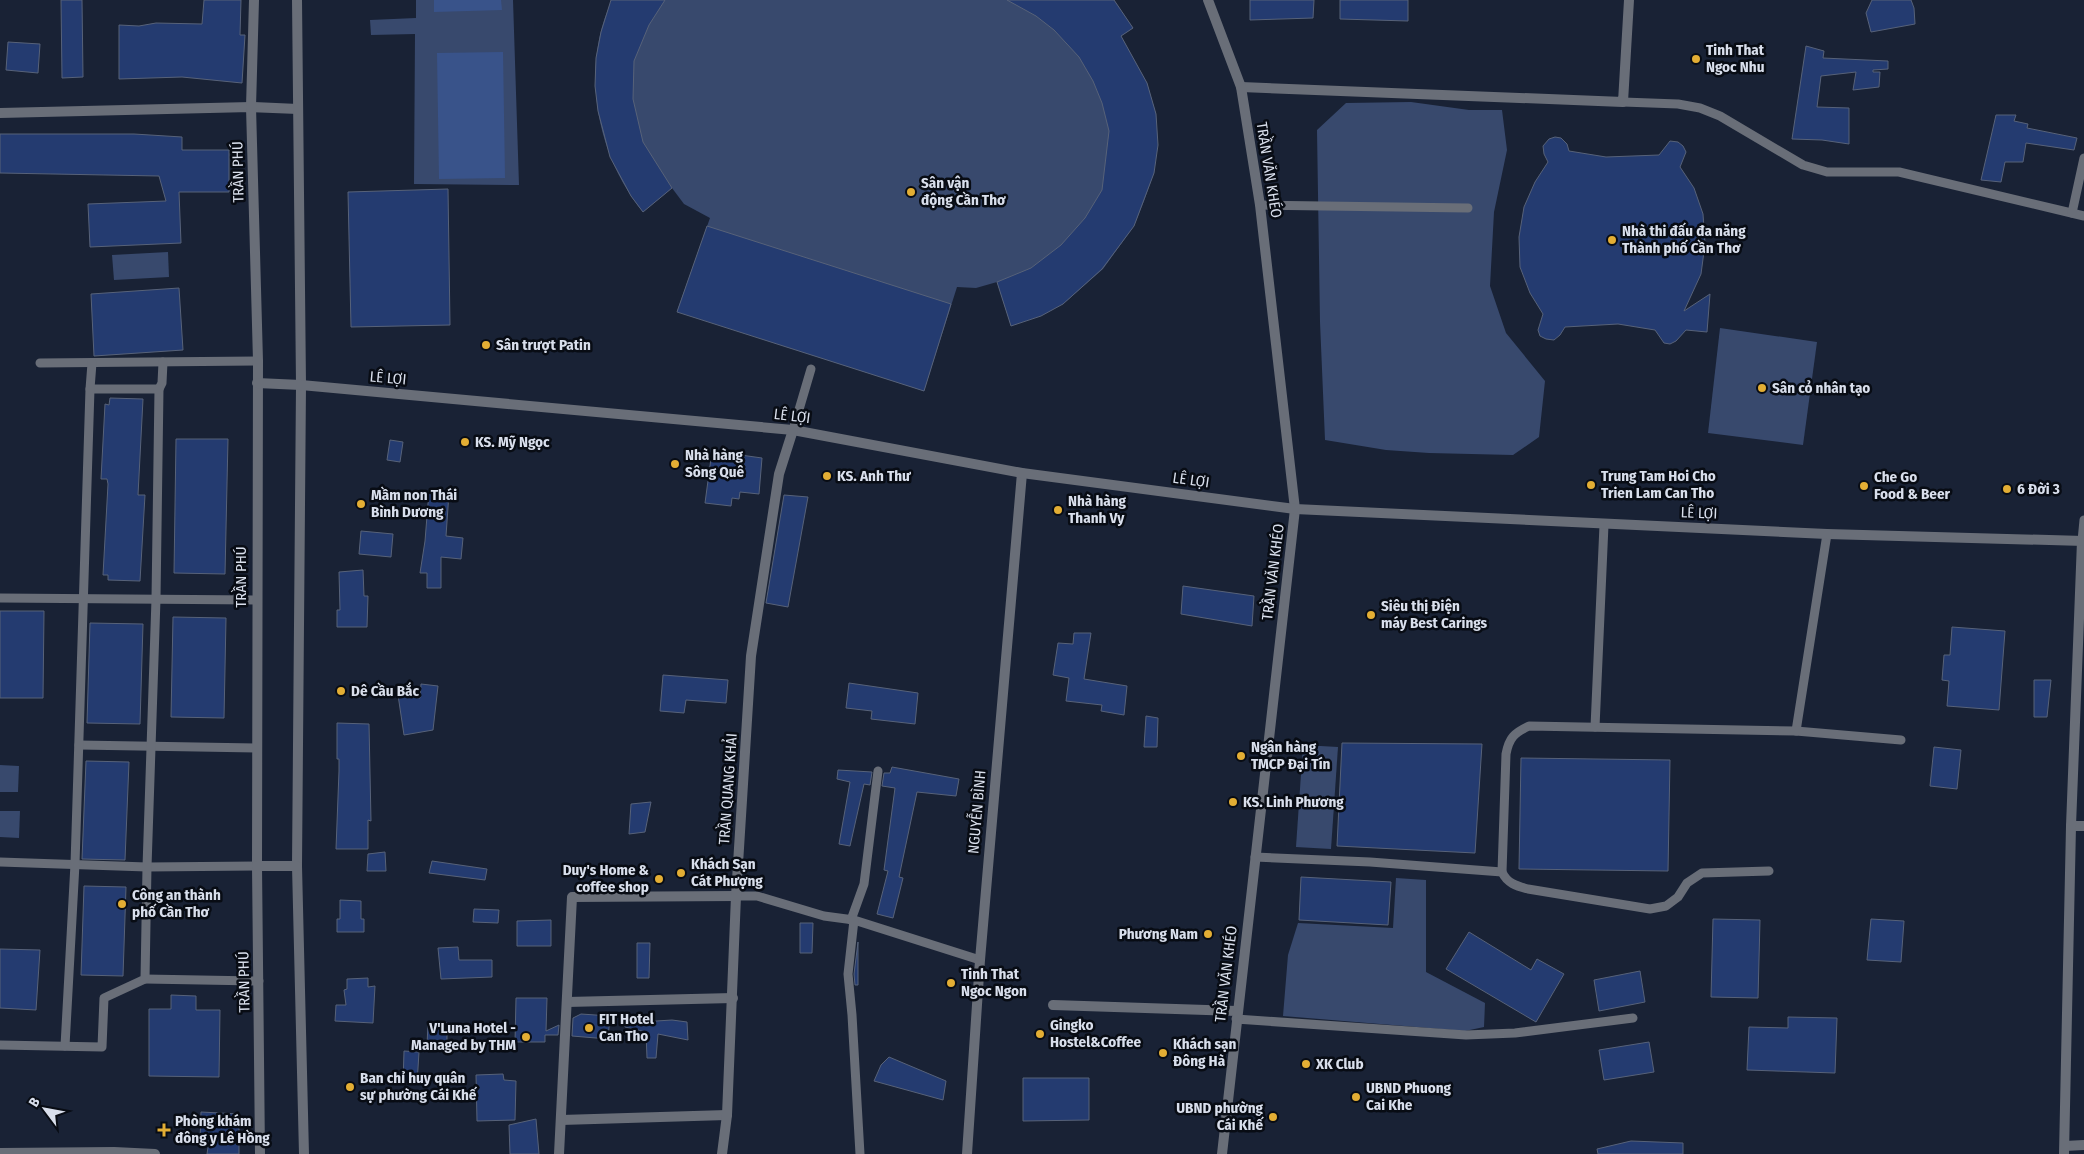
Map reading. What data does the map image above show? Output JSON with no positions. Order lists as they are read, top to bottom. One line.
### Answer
{"streets":{"street":["TRẦN VĂN KHÉO","TRẦN PHÚ","LÊ LỢI","TRẦN QUANG KHẢI","NGUYỄN BÌNH"]},"crossings":[["TRẦN VĂN KHÉO","LÊ LỢI"],["TRẦN PHÚ","LÊ LỢI"],["LÊ LỢI","TRẦN QUANG KHẢI"],["LÊ LỢI","NGUYỄN BÌNH"]],"places":{"other":["Tinh That Ngoc Nhu","Sân vận động Cần Thơ","Nhà thi đấu đa năng Thành phố Cần Thơ","Sân trượt Patin","Sân cỏ nhân tạo","KS. Mỹ Ngọc","Nhà hàng Sông Quê","KS. Anh Thư","Trung Tam Hoi Cho Trien Lam Can Tho","Che Go Food & Beer","6 Đời 3","Mầm non Thái Bình Dương","Nhà hàng Thanh Vy","Siêu thị Điện máy Best Carings","Dê Cầu Bắc","Ngân hàng TMCP Đại Tín","KS. Linh Phương","Khách Sạn Cát Phượng","Duy's Home & coffee shop","Công an thành phố Cần Thơ","Phương Nam","Tinh That Ngoc Ngon","FIT Hotel Can Tho","Gingko Hostel&Coffee","V'Luna Hotel - Managed by THM","Khách sạn Đông Hà","XK Club","Ban chỉ huy quân sự phường Cái Khế","UBND Phuong Cai Khe","UBND phường Cái Khế"],"health":["Phòng khám đông y Lê Hồng"]},"north":"top left"}
